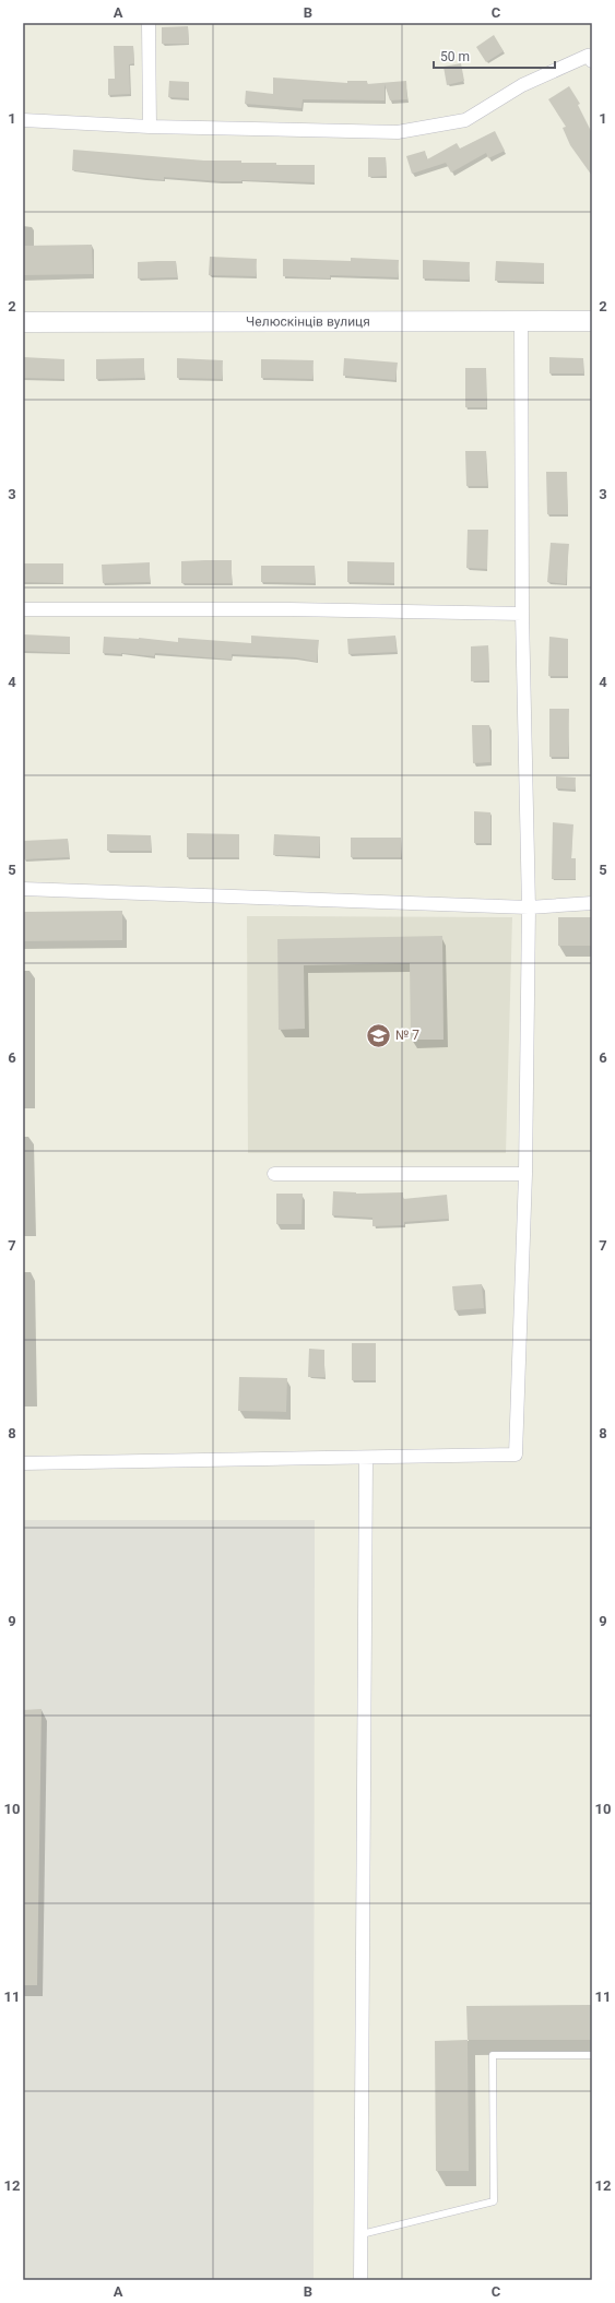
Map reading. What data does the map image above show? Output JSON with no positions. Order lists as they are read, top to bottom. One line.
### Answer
{"streets":{"main road":["Челюскінців вулиця"]},"places":{"school or university":["№ 7"]},"scale_bar":"50 m","grid":{"columns":["A","B","C"],"rows":["1","2","3","4","5","6","7","8","9","10","11","12"]}}
